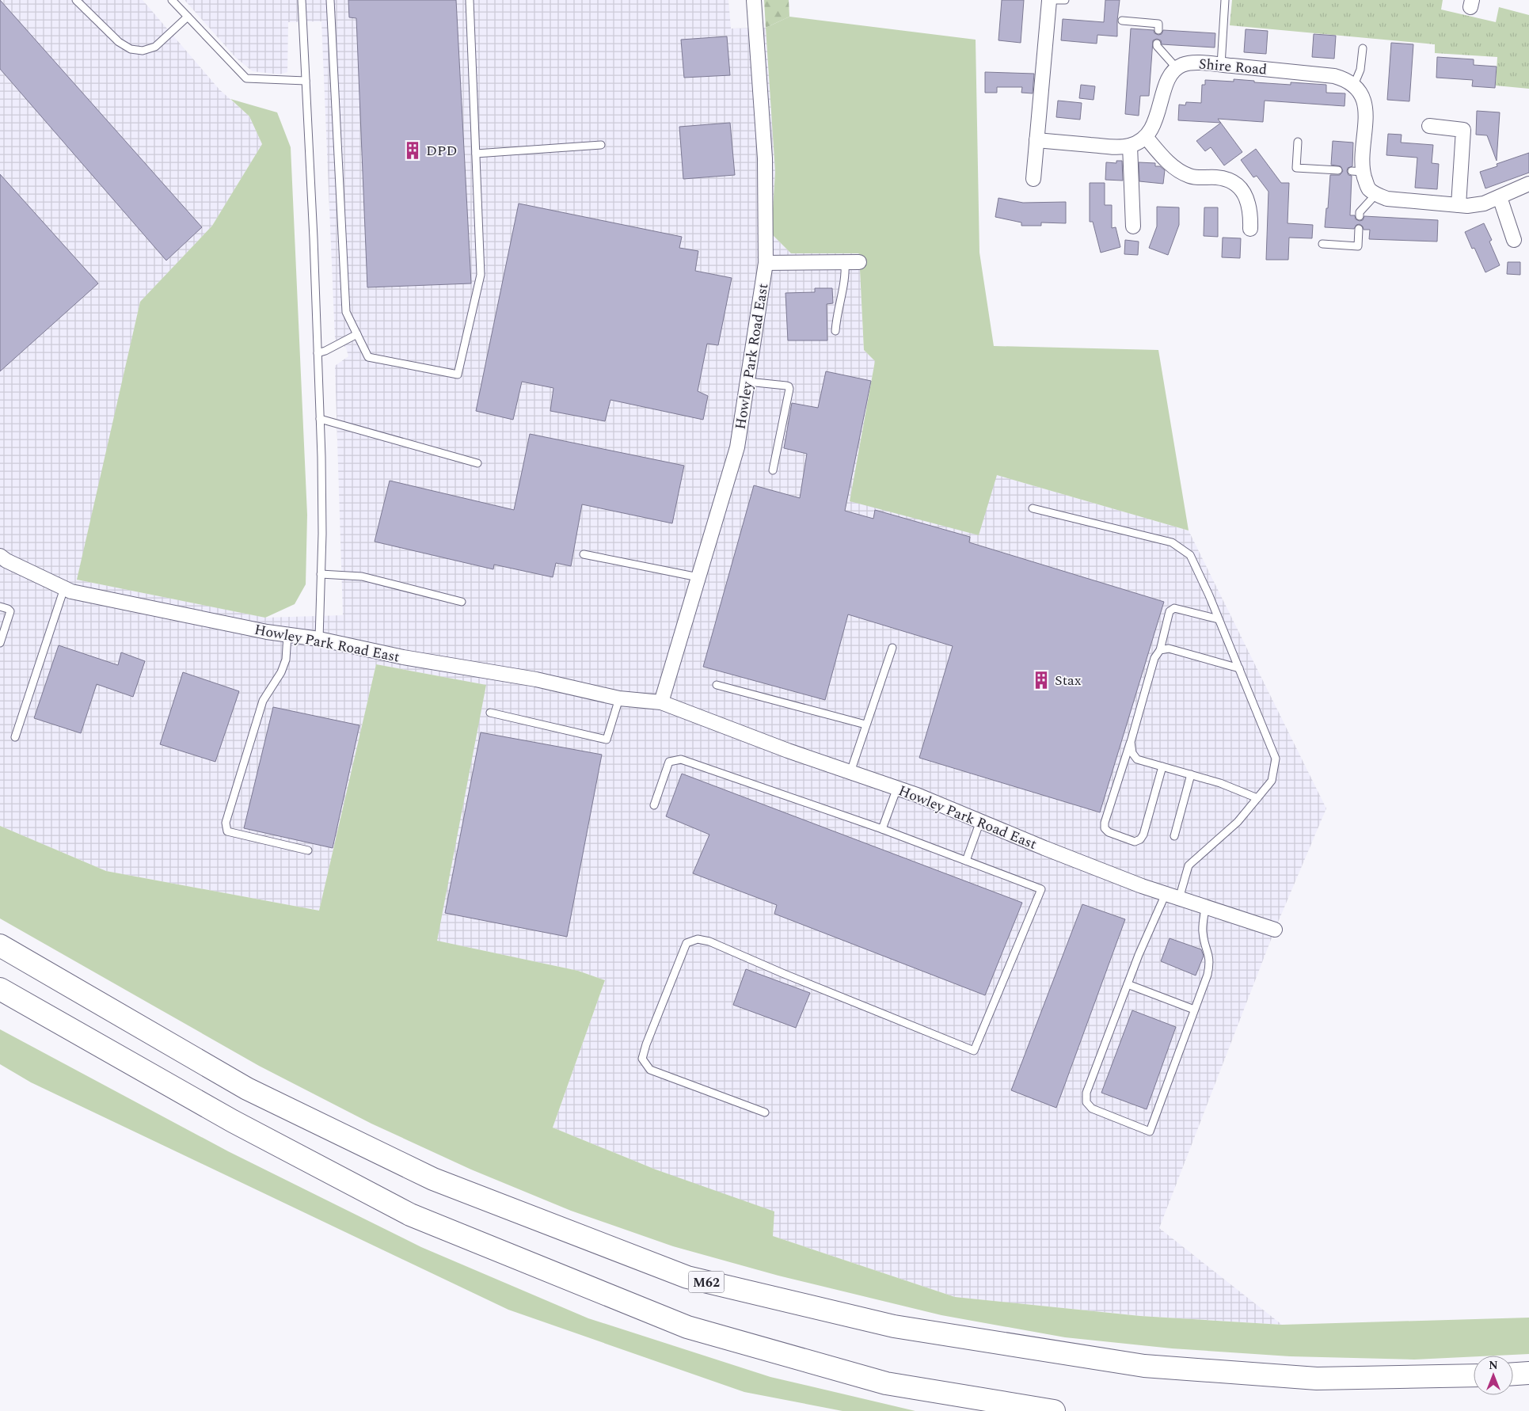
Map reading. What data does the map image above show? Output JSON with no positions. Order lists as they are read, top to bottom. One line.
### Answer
{"streets":{"highway":["M62"],"street":["Shire Road","Howley Park Road East"]},"places":{"building":["DPD","Stax"]},"north":"top"}
